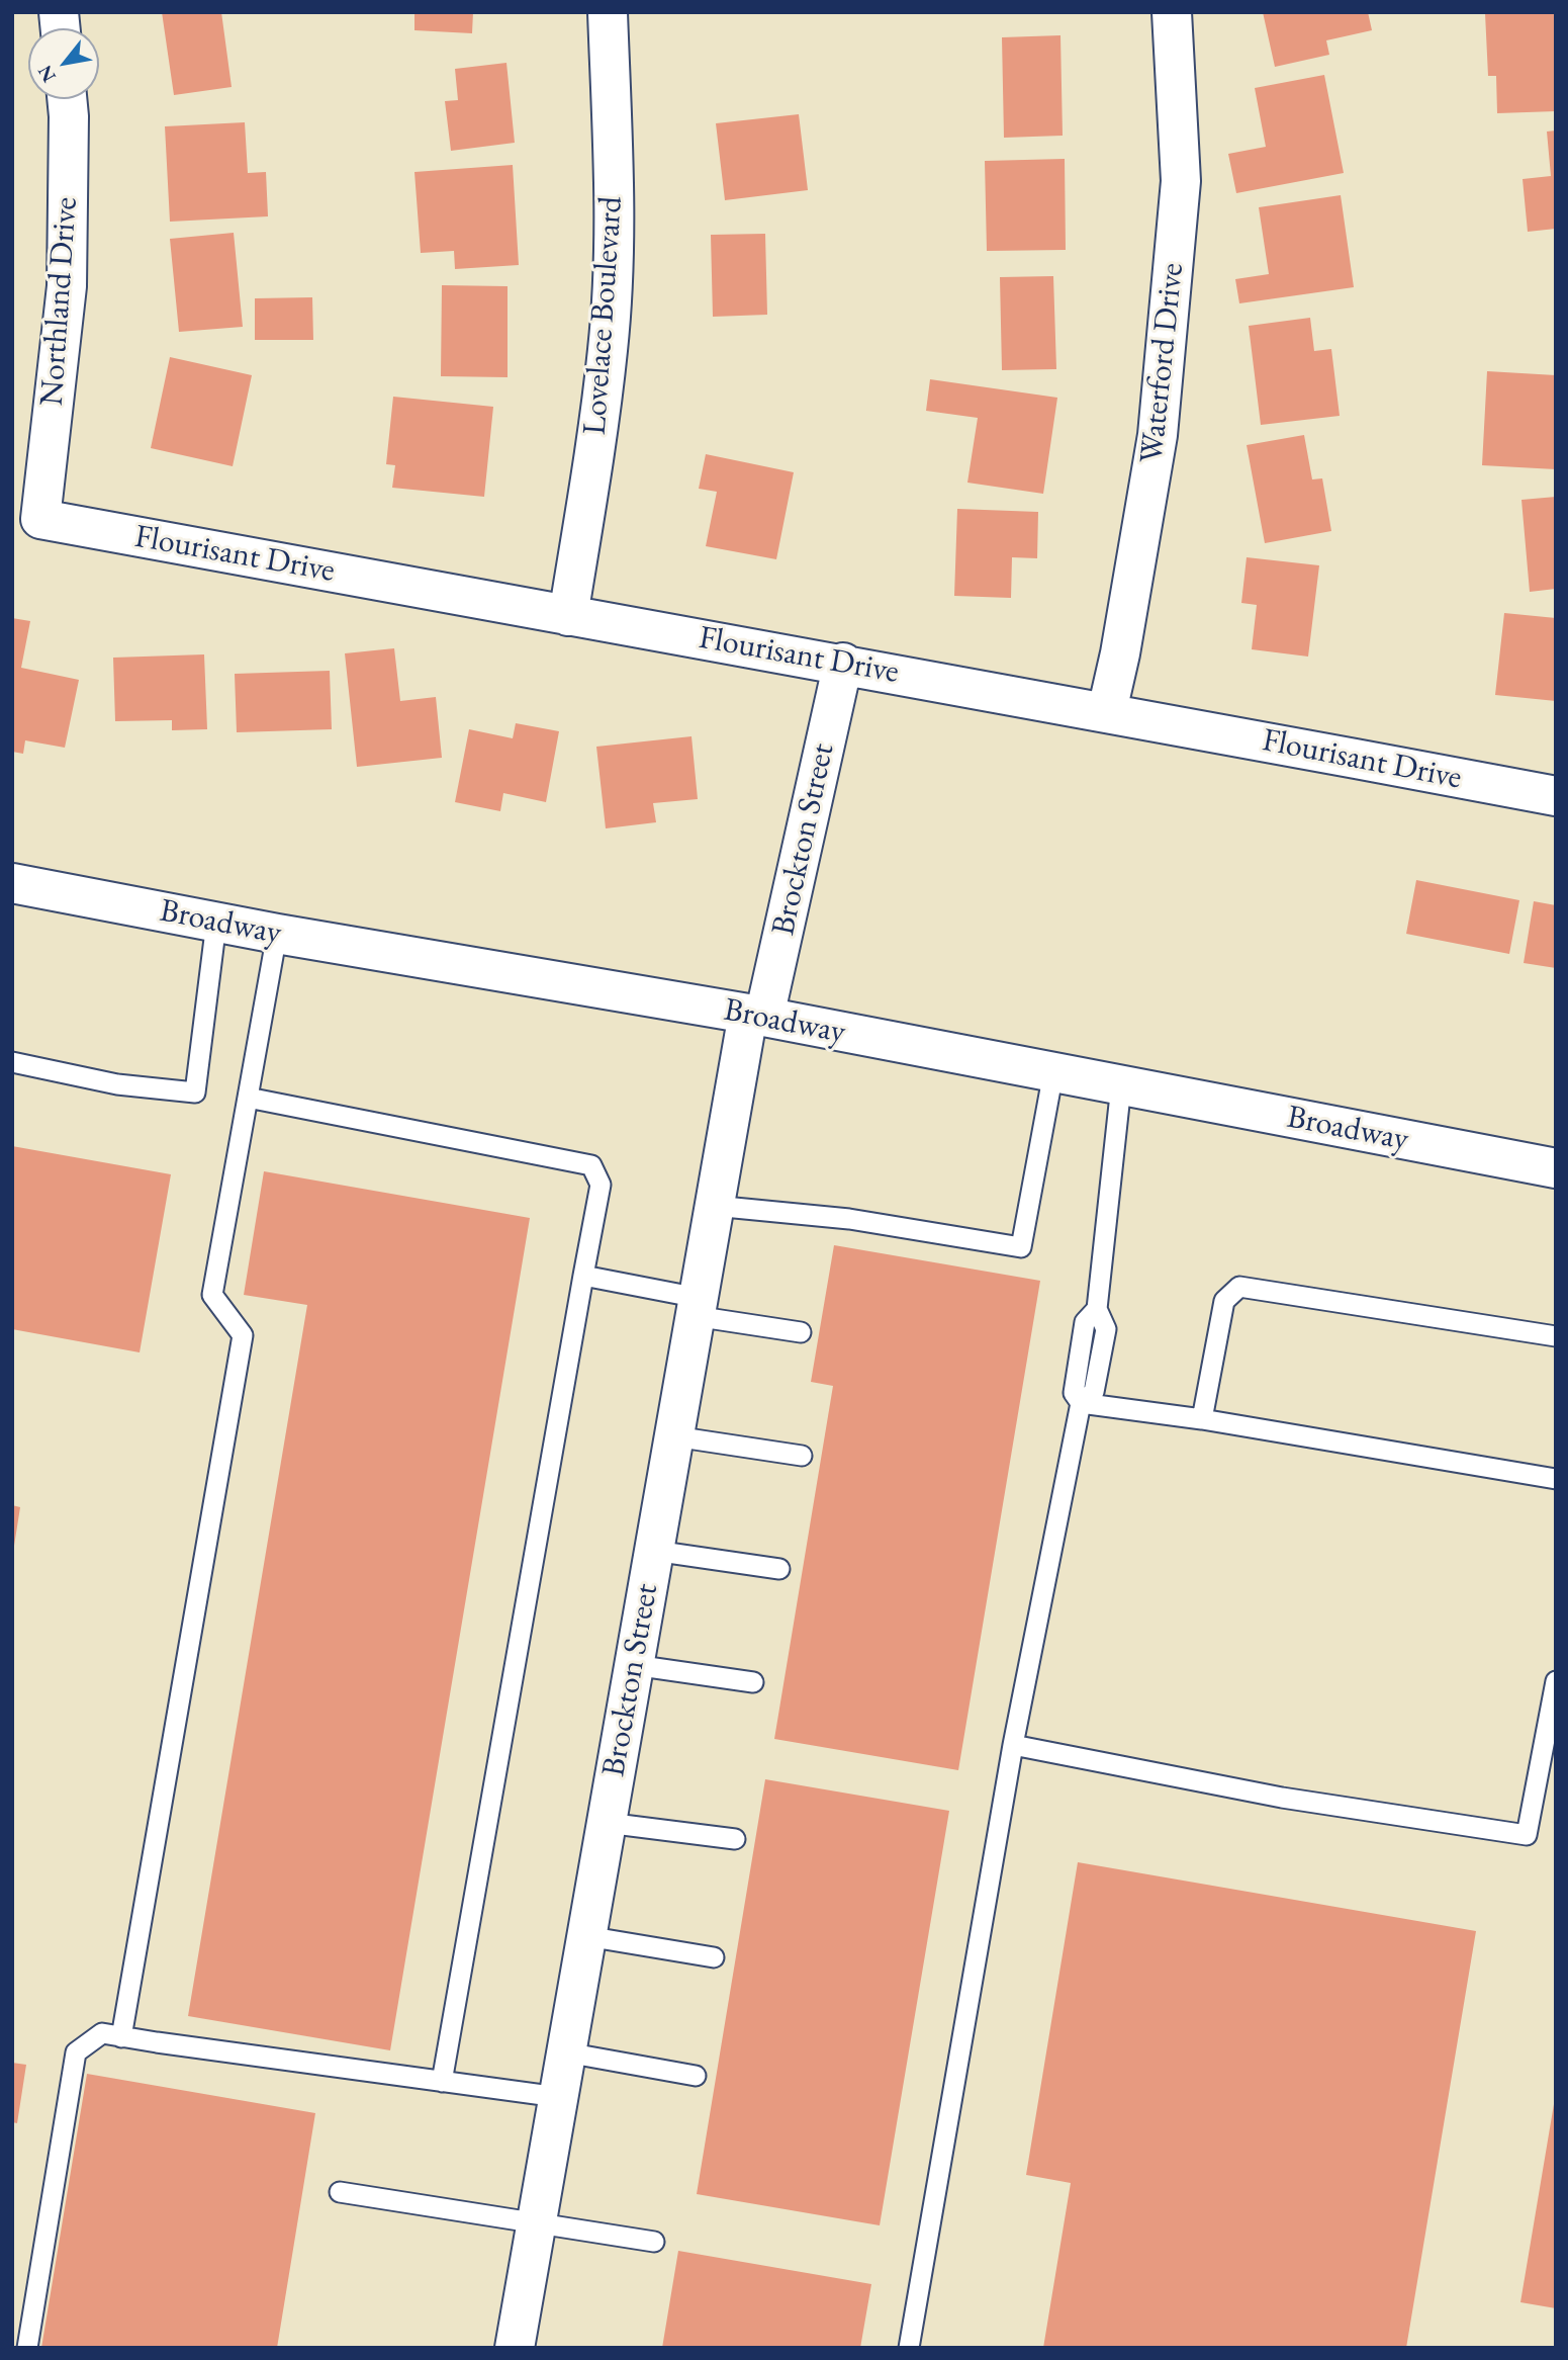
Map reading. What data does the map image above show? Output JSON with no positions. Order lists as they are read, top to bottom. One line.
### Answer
{"streets":{"street":["Northland Drive","Lovelace Boulevard","Waterford Drive","Flourisant Drive","Brockton Street","Broadway"]},"crossings":[["Northland Drive","Flourisant Drive"],["Lovelace Boulevard","Flourisant Drive"],["Waterford Drive","Flourisant Drive"],["Flourisant Drive","Brockton Street"],["Brockton Street","Broadway"]],"north":"bottom left"}
